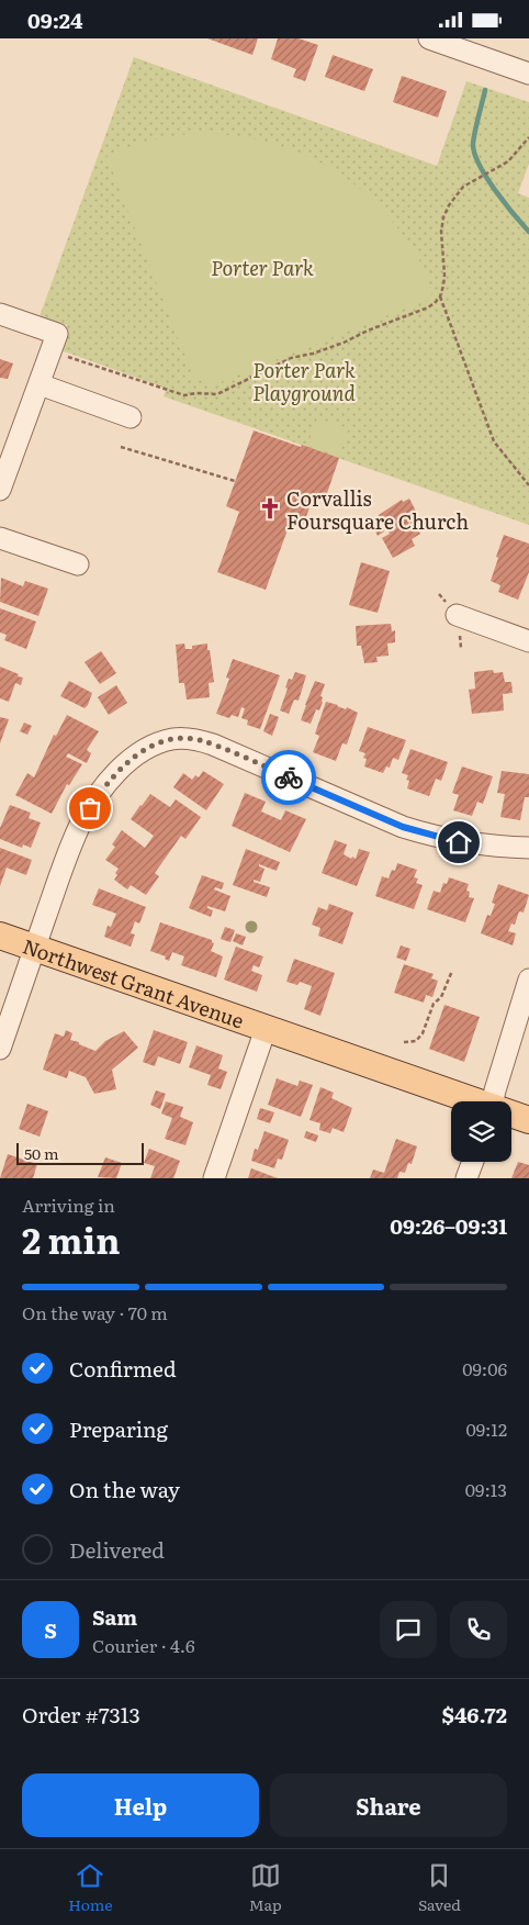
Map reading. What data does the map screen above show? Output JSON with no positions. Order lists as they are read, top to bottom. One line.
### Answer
{"streets":{"main road":["Northwest Grant Avenue"]},"parks":["Porter Park","Porter Park Playground"],"places":{"church":["Corvallis Foursquare Church"]},"scale_bar":"50 m","page":{"status":"09:24","scale":"50 m","heading":["2 min","Arriving in","09:26–09:31"],"panel":["Sam","Courier · 4.6","Order #7313","$46.72"],"bar":"On the way · 70 m","list":[["Confirmed","09:06"],["Preparing","09:12"],["On the way","09:13"],"Delivered"],"round":"S","buttons":["Help","Share"],"tabs":["Home","Map","Saved"]}}
